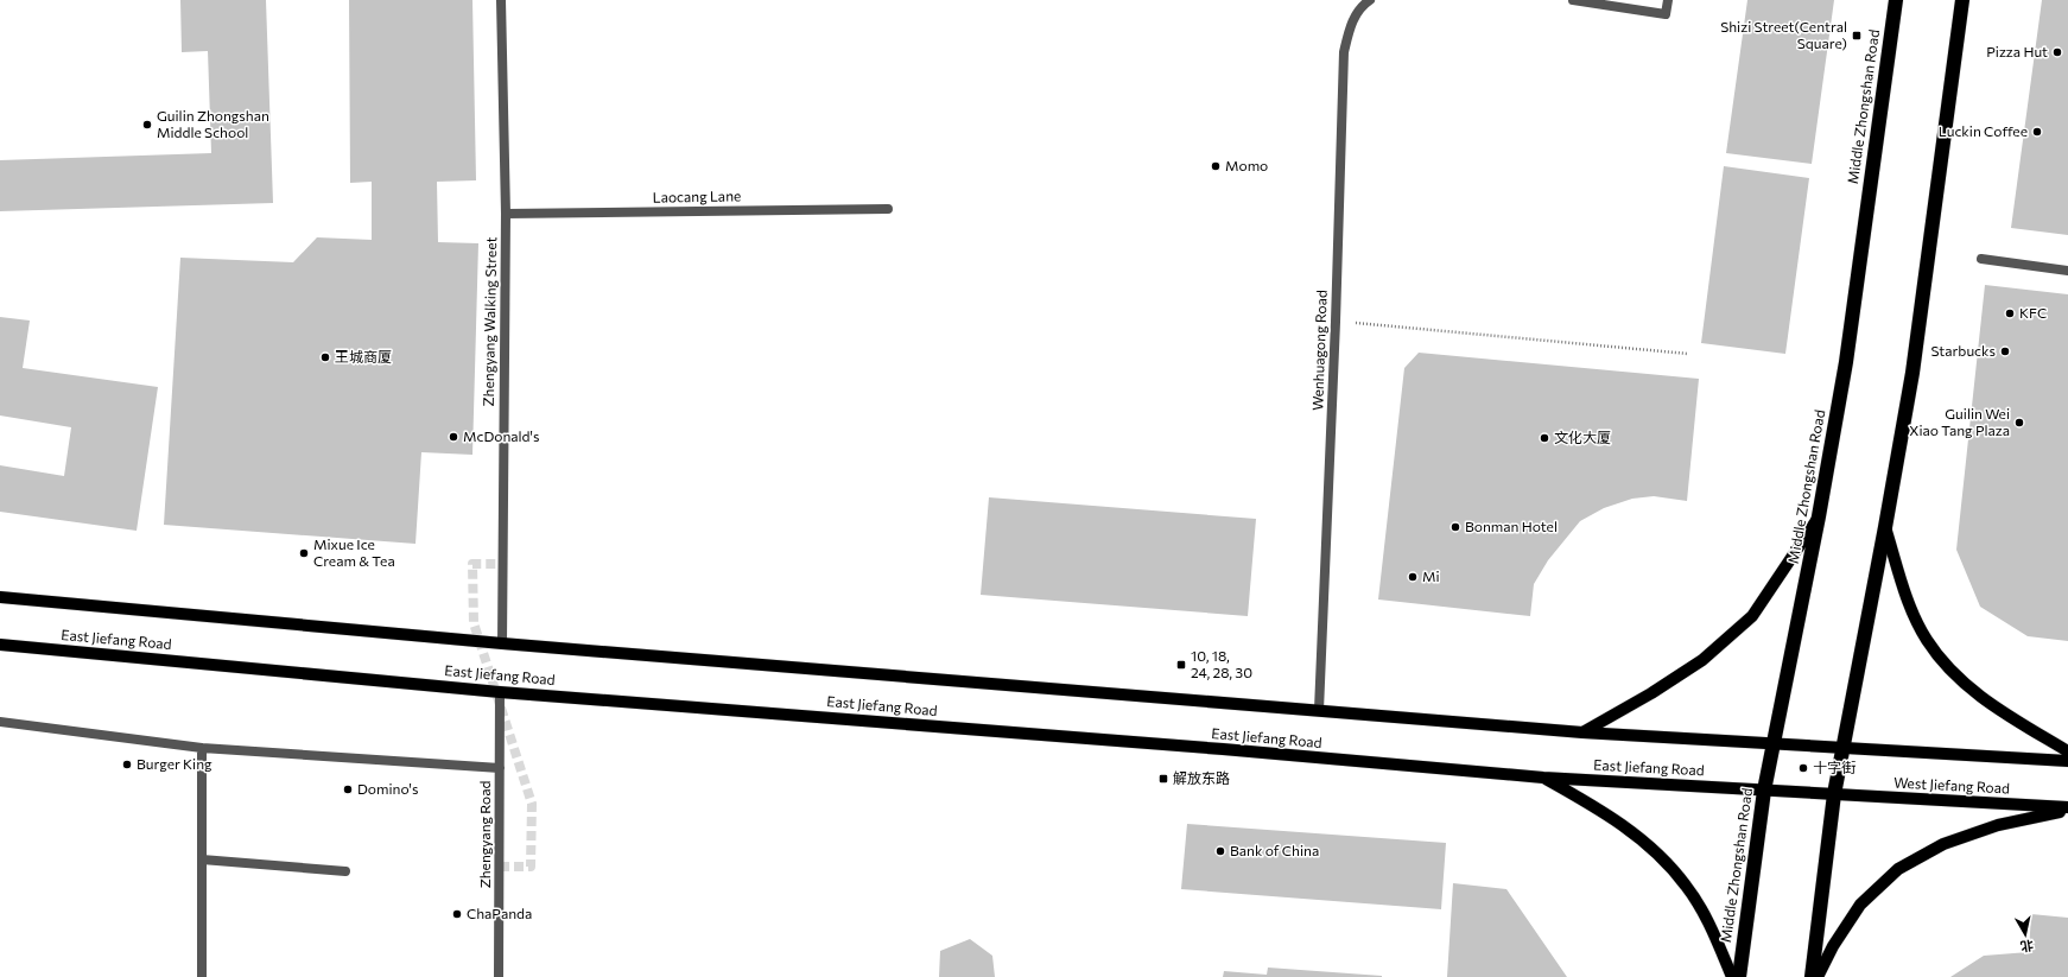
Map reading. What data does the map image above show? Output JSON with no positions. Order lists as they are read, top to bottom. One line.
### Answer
{"streets":{"highway":["Middle Zhongshan Road"],"main road":["East Jiefang Road","West Jiefang Road"],"street":["Laocang Lane","Zhengyang Walking Street","Wenhuagong Road","Zhengyang Road"]},"crossings":[["Middle Zhongshan Road","East Jiefang Road"],["Laocang Lane","Zhengyang Walking Street"],["East Jiefang Road","West Jiefang Road"],["East Jiefang Road","Zhengyang Road"]],"places":{"transit":["Shizi Street(Central Square)","10, 18, 24, 28, 30","解放东路"],"other":["Pizza Hut","Guilin Zhongshan Middle School","Luckin Coffee","Momo","KFC","Starbucks","王城商厦","Guilin Wei Xiao Tang Plaza","McDonald's","文化大厦","Bonman Hotel","Mixue Ice Cream & Tea","Mi","Burger King","十字街","Domino's","Bank of China","ChaPanda"]},"north":"bottom"}
